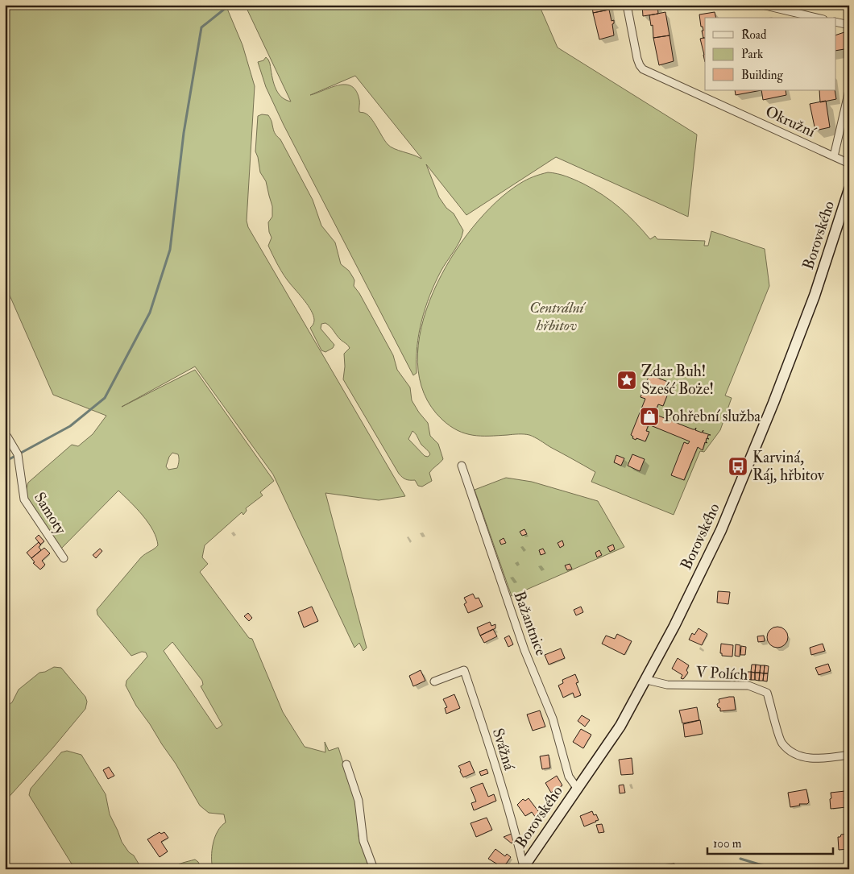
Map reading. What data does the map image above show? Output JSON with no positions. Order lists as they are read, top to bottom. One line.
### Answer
{"streets":{"main road":["Borovského"],"street":["Okružní","Samoty","Bažantnice","V Polích","Svážná"]},"crossings":[["Borovského","Bažantnice"],["Borovského","V Polích"],["Borovského","Svážná"]],"parks":["Centrální hřbitov"],"places":{"place":["Zdar Buh! Sześć Boże!"],"shop":["Pohřební služba"],"bus stop":["Karviná, Ráj, hřbitov"]},"legend":["Road","Park","Building"],"scale_bar":"100 m"}
